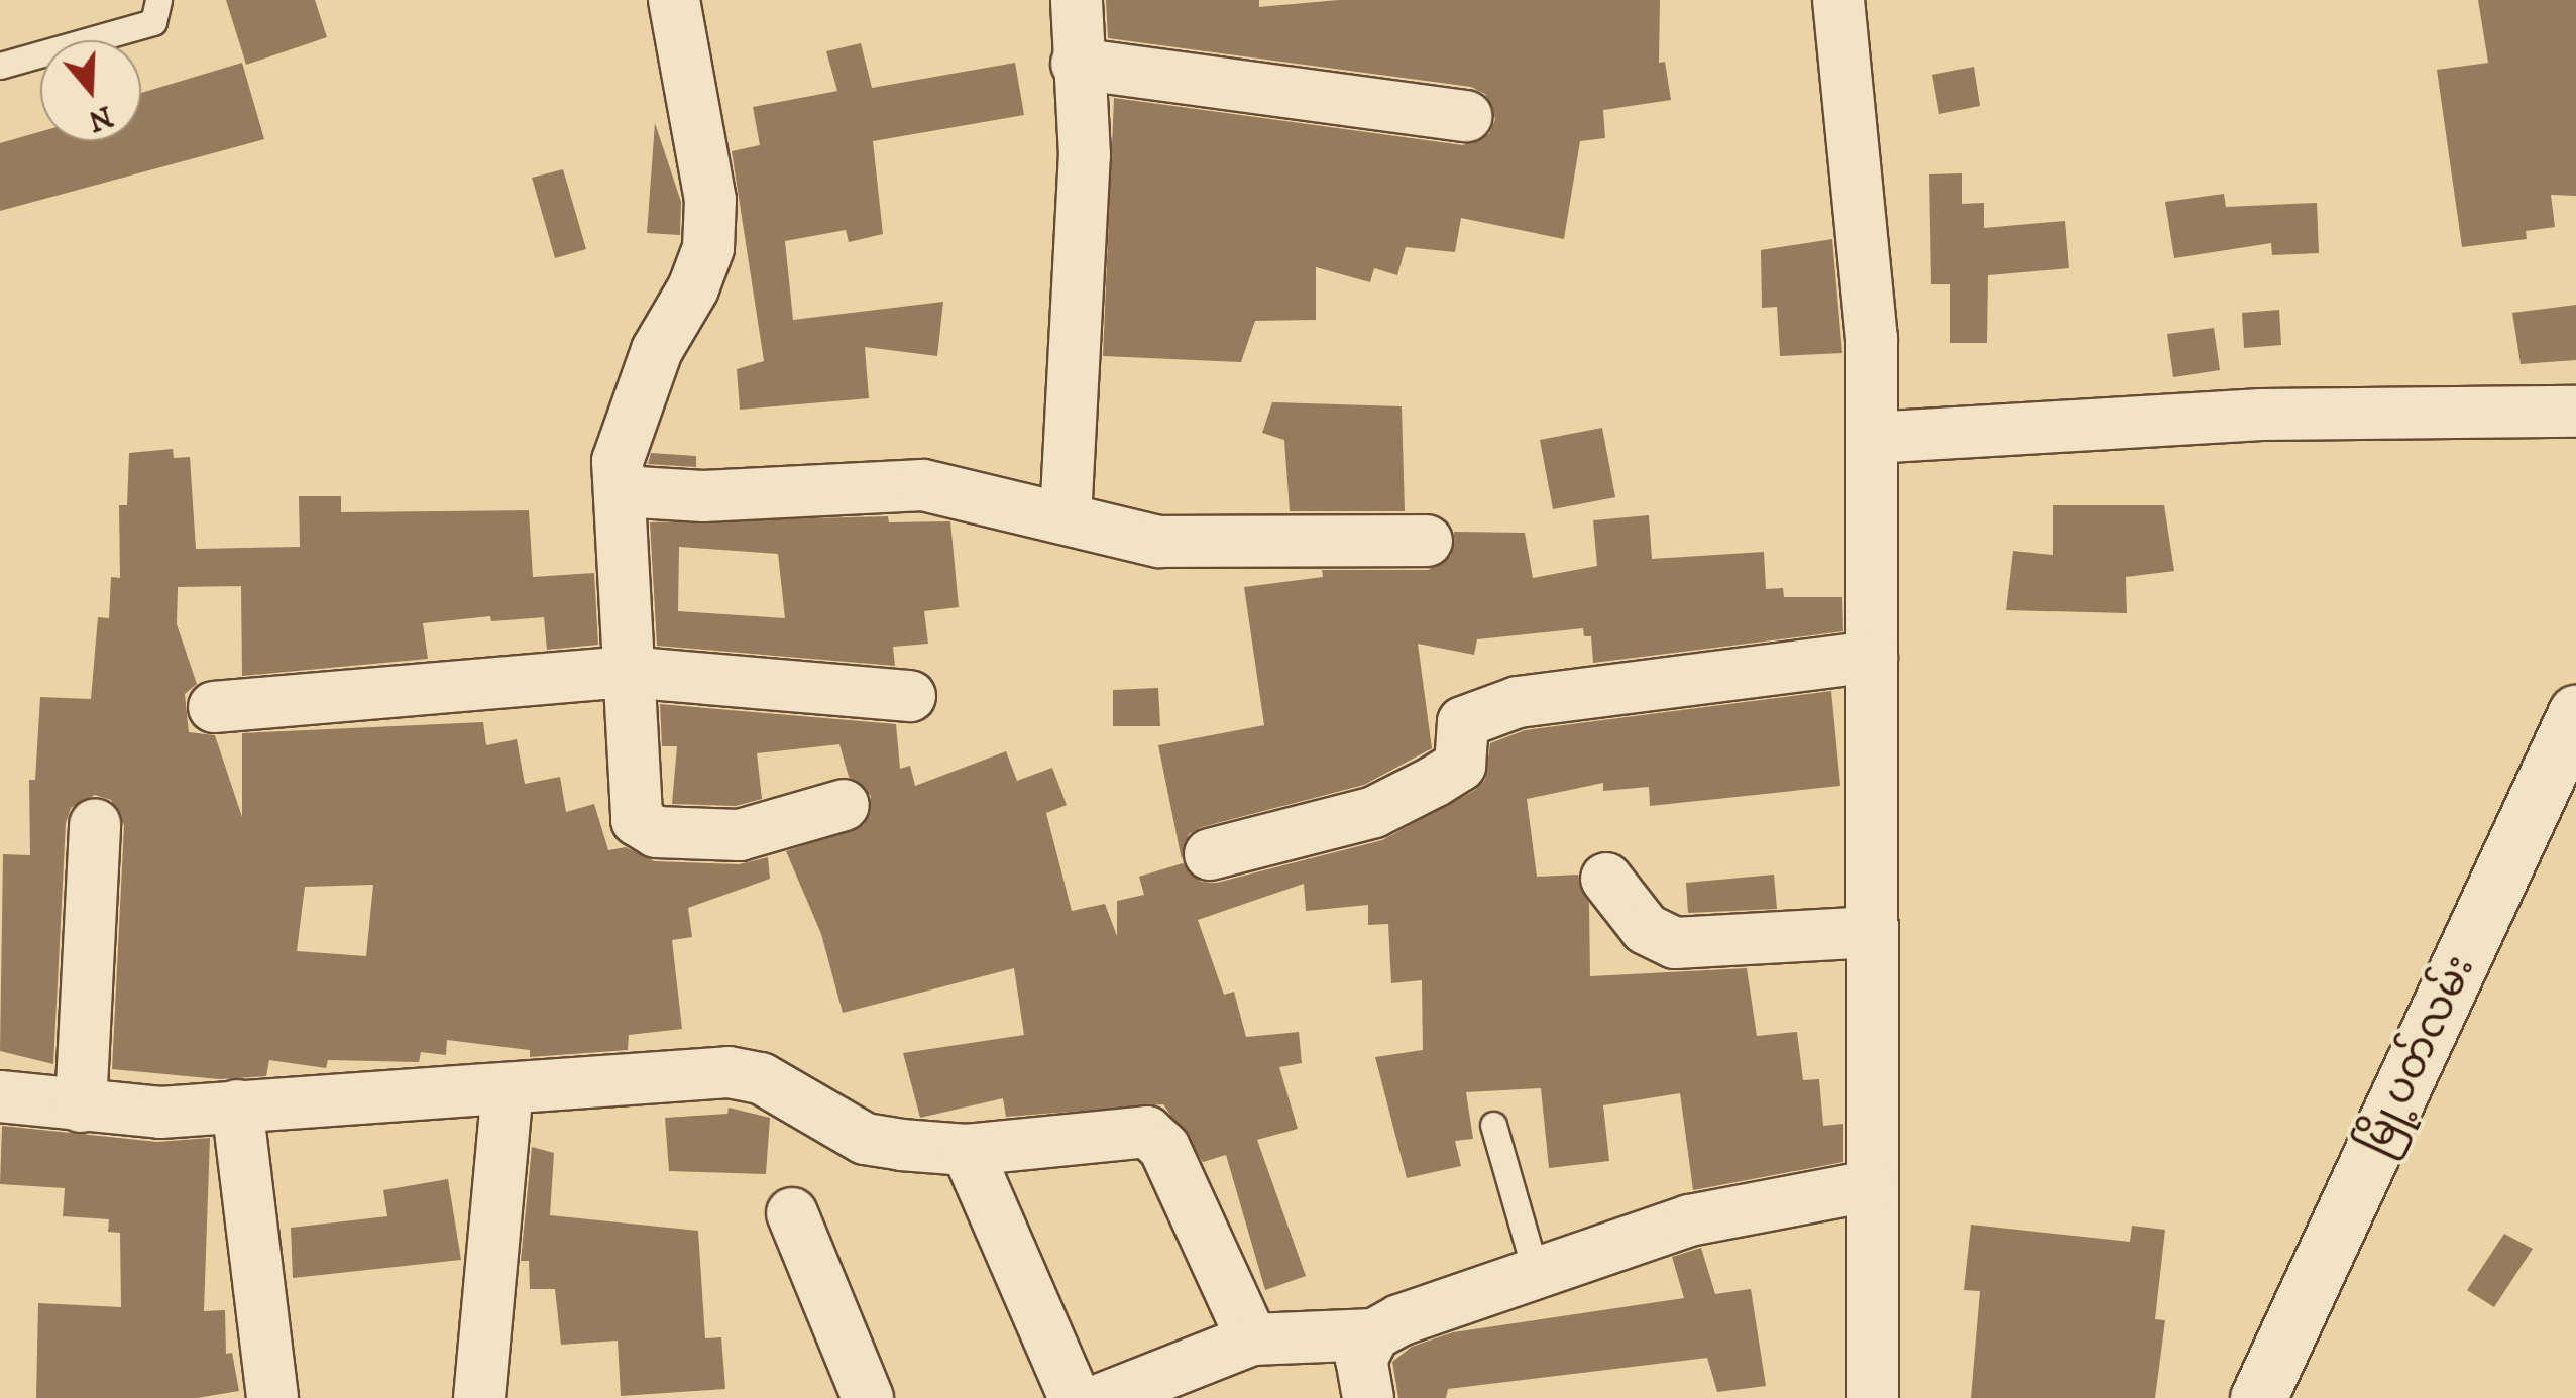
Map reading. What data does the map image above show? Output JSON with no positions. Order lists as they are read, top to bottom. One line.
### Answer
{"streets":{"main road":["မြို့ပတ်လမ်း"]},"north":"bottom"}
